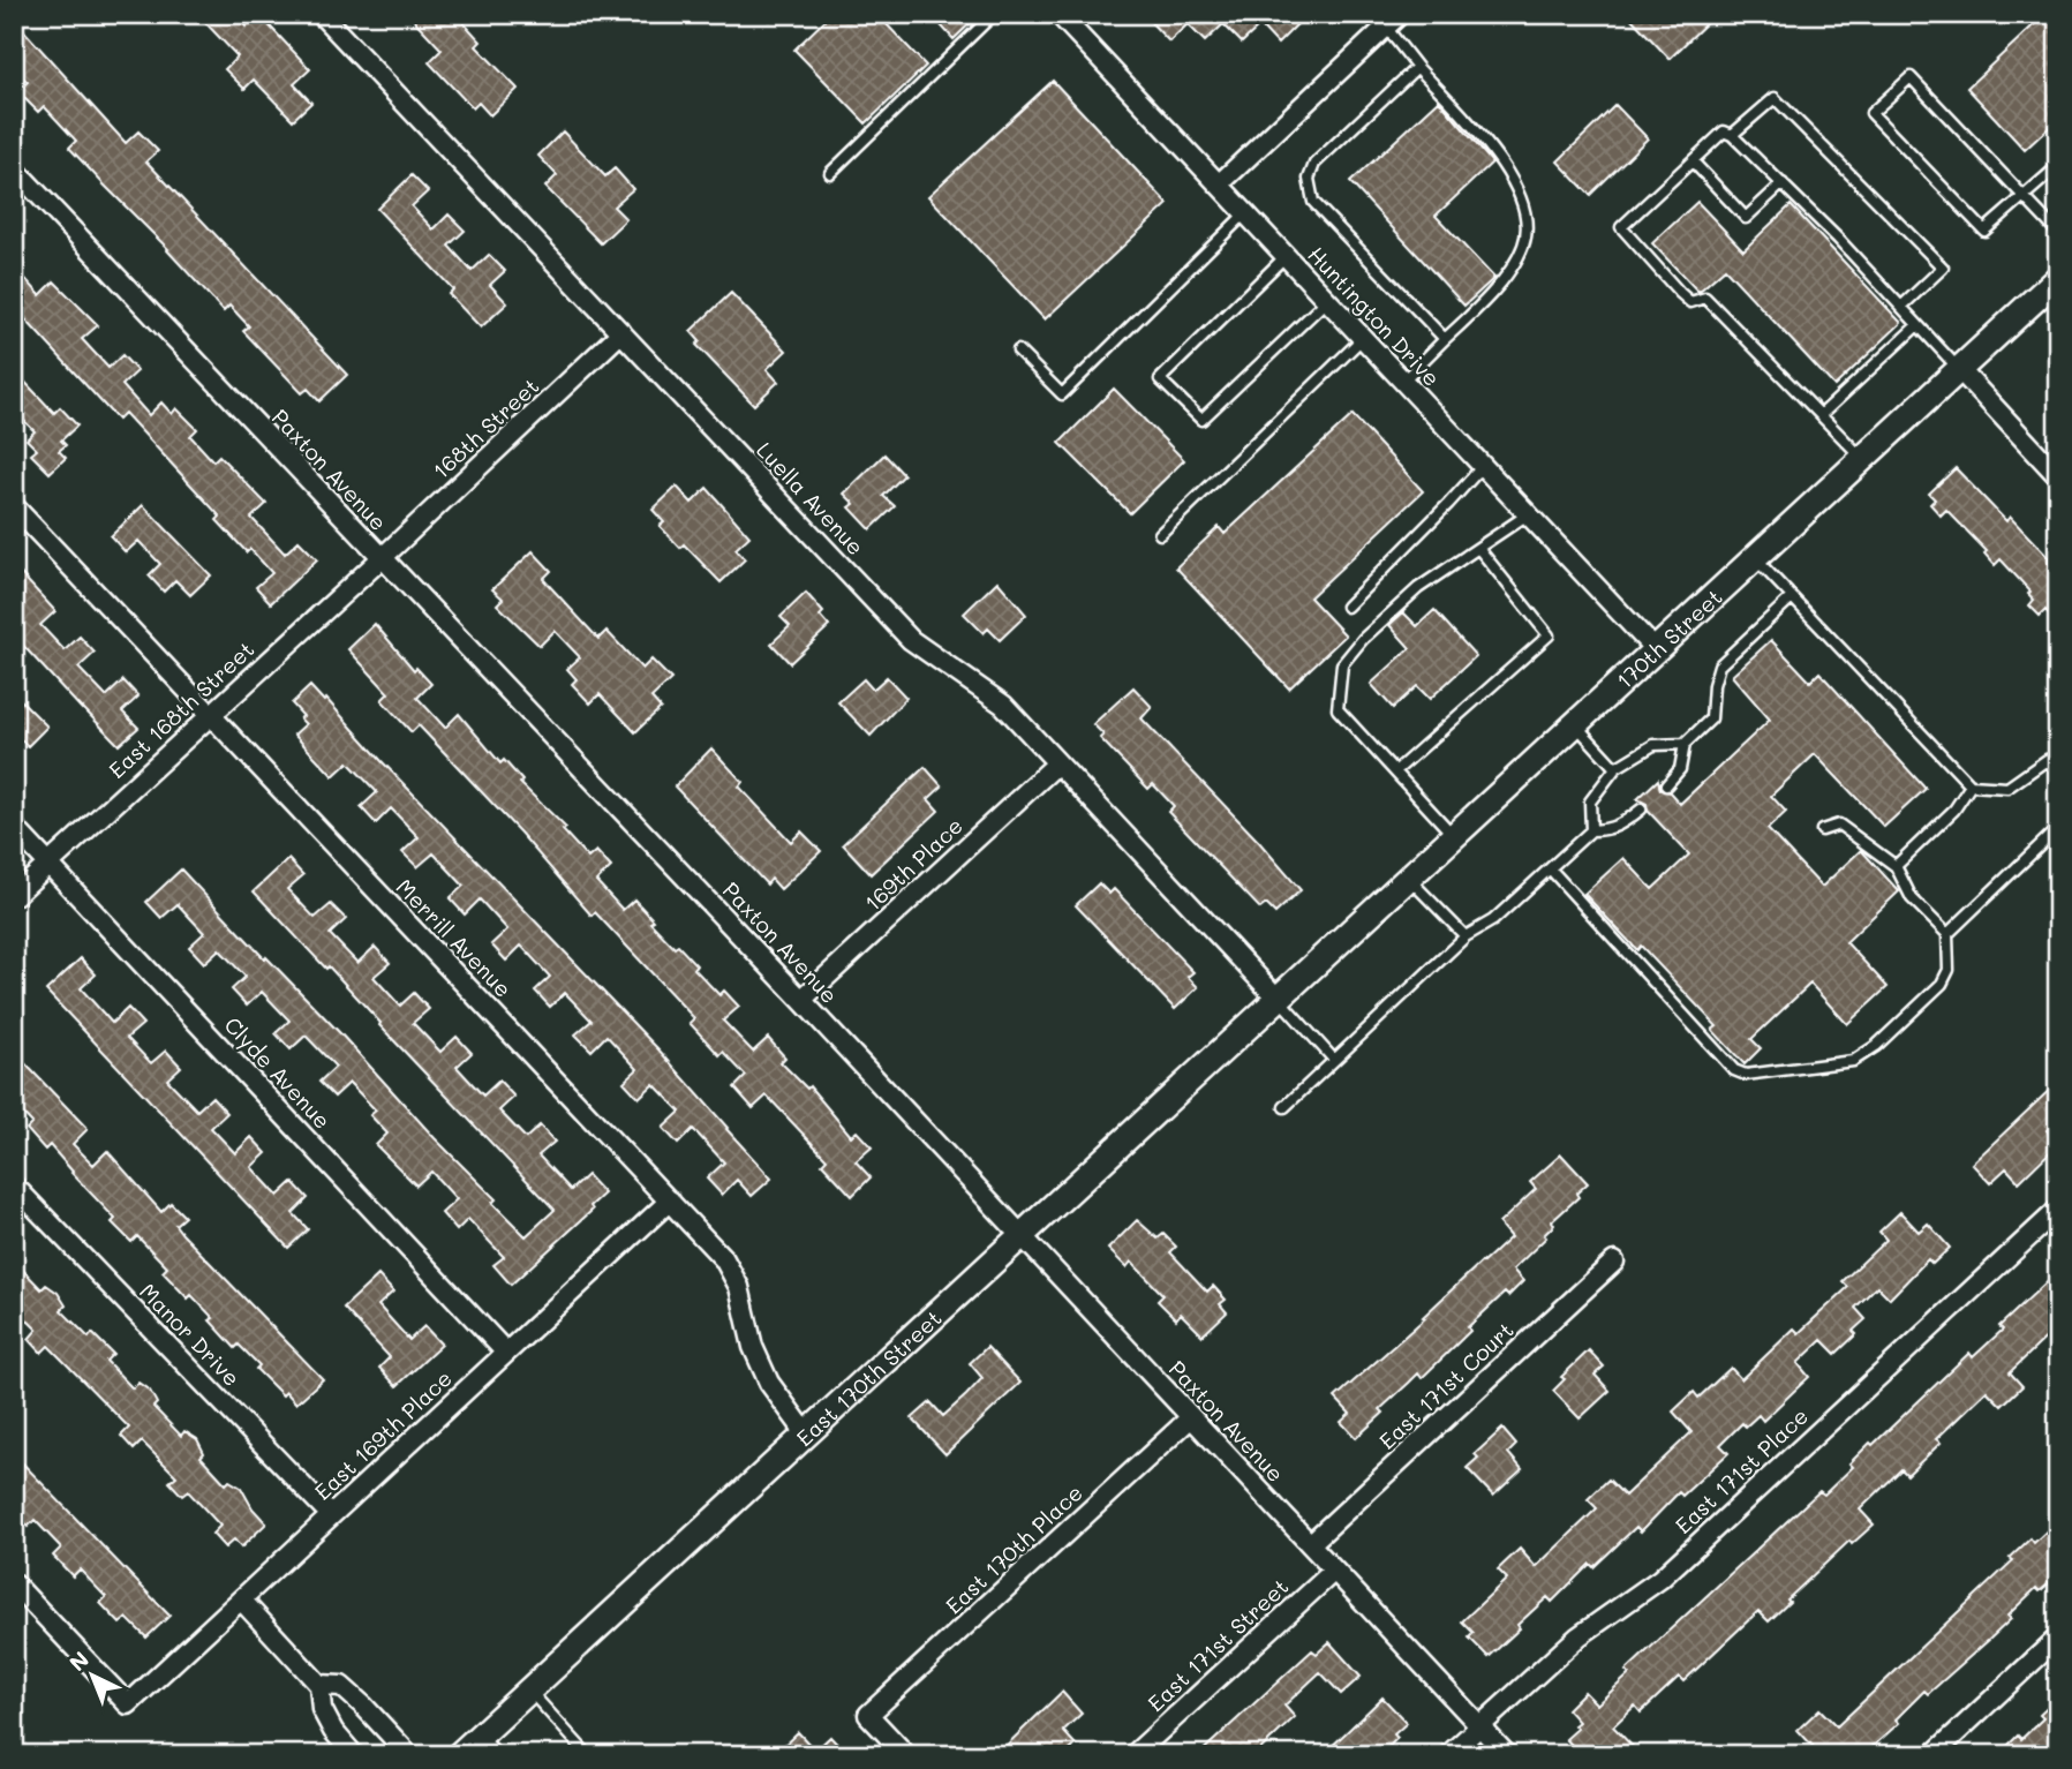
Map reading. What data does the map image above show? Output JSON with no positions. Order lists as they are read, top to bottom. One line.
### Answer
{"streets":{"street":["Huntington Drive","168th Street","Paxton Avenue","Luella Avenue","170th Street","East 168th Street","169th Place","Merrill Avenue","Clyde Avenue","Manor Drive","East 170th Street","East 171st Court","East 169th Place","East 171st Place","East 170th Place","East 171st Street"]},"crossings":[["Huntington Drive","170th Street"],["168th Street","Paxton Avenue"],["168th Street","Luella Avenue"],["168th Street","East 168th Street"],["Paxton Avenue","East 168th Street"],["Paxton Avenue","169th Place"],["Paxton Avenue","East 170th Street"],["Paxton Avenue","East 171st Court"],["Paxton Avenue","East 171st Place"],["Paxton Avenue","East 170th Place"],["Paxton Avenue","East 171st Street"],["Luella Avenue","170th Street"],["Luella Avenue","169th Place"],["Luella Avenue","East 170th Street"],["170th Street","East 170th Street"],["East 168th Street","Merrill Avenue"],["East 168th Street","Clyde Avenue"],["Merrill Avenue","East 170th Street"],["Merrill Avenue","East 169th Place"],["Clyde Avenue","East 169th Place"],["Manor Drive","East 169th Place"]],"north":"top left"}
